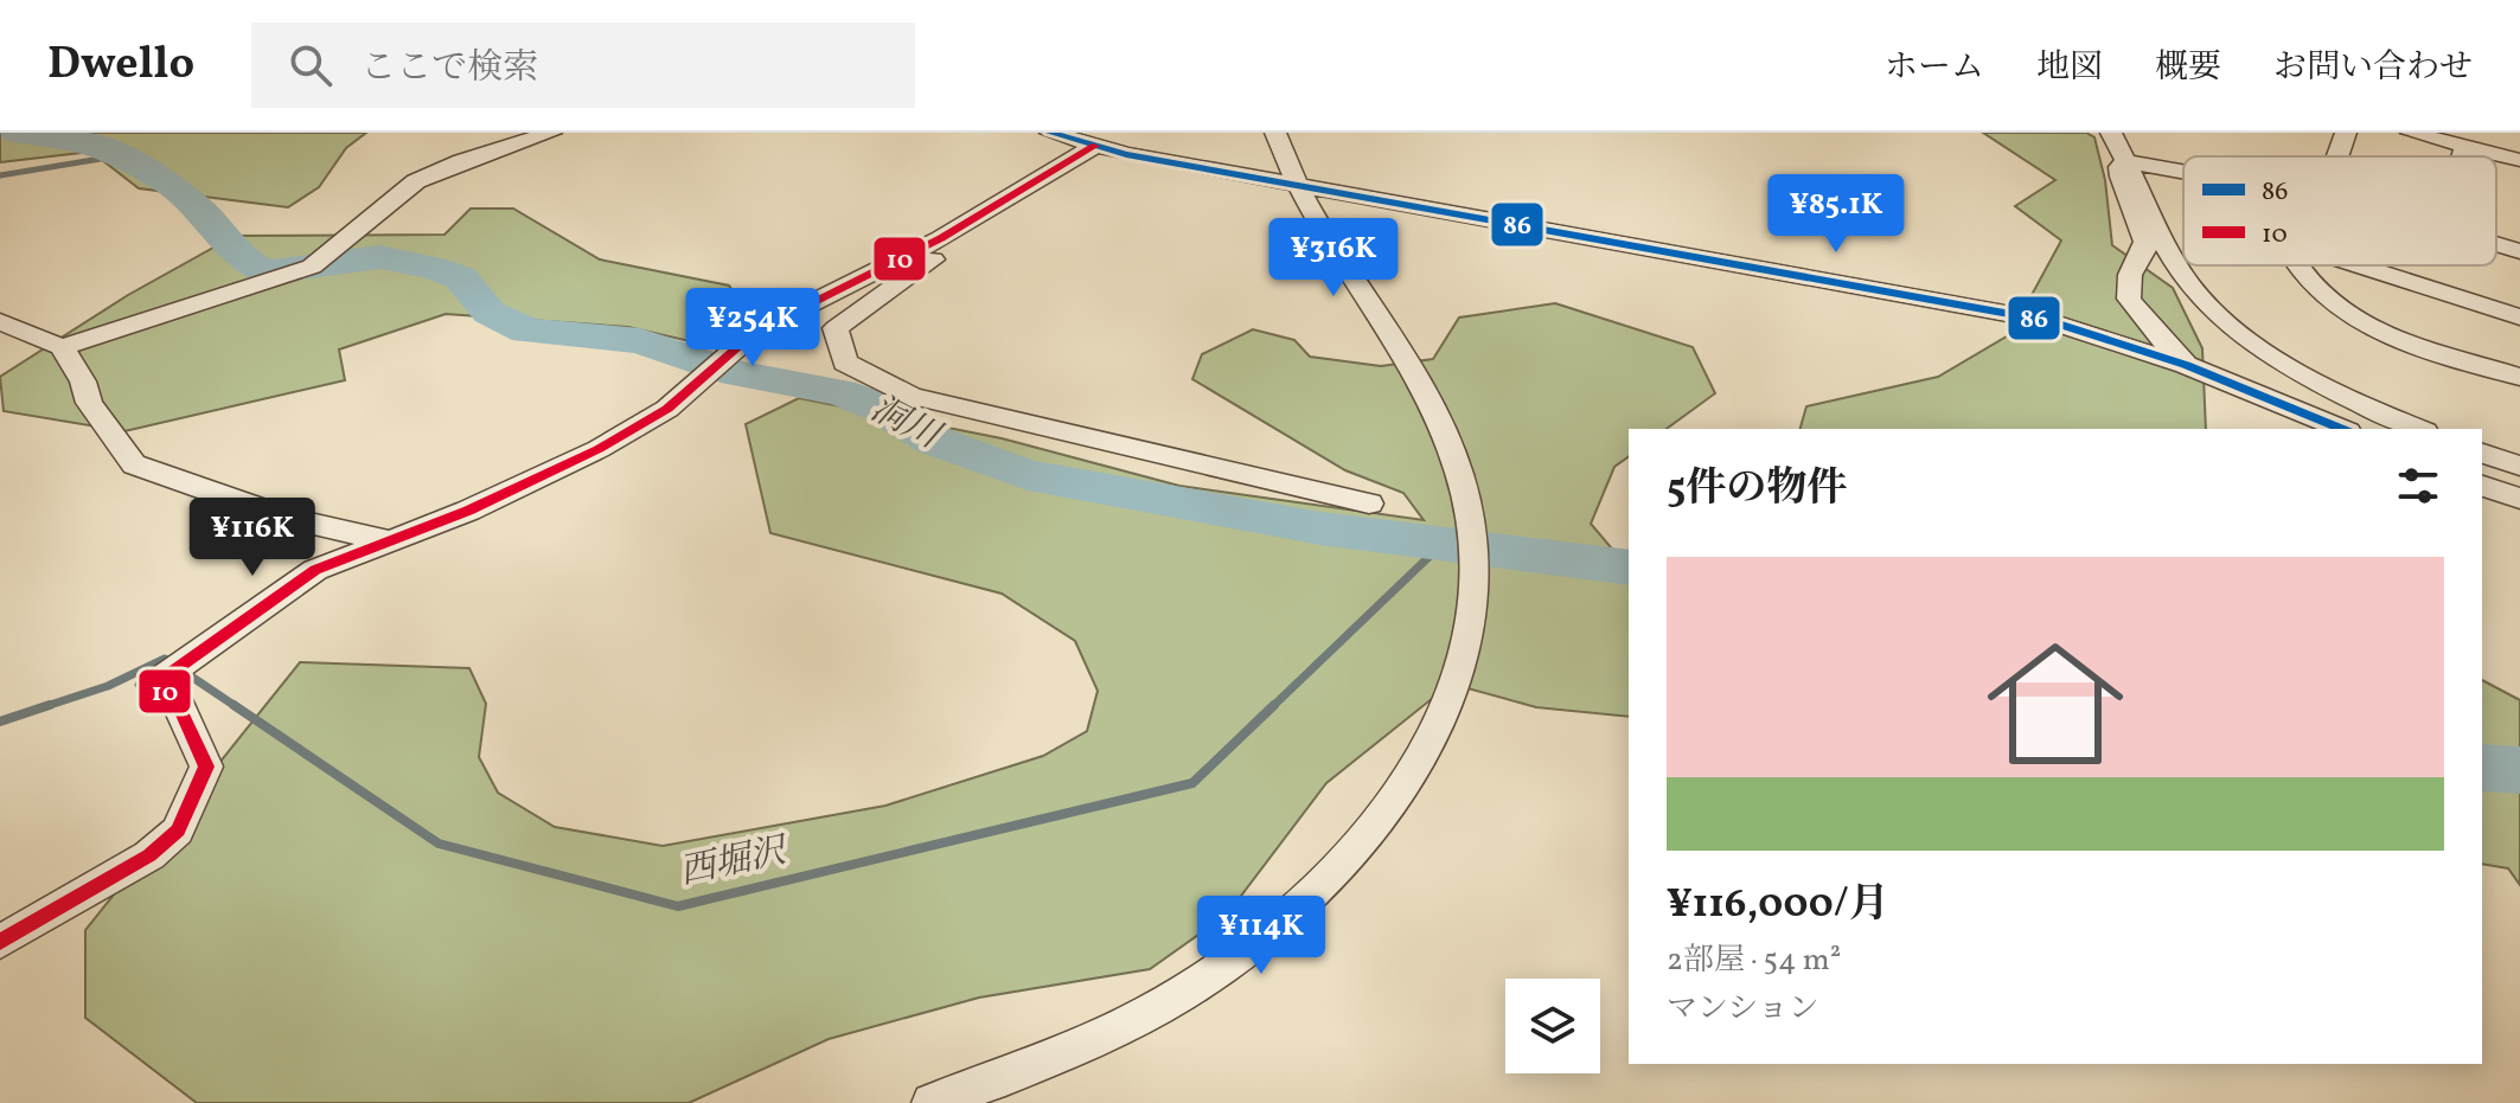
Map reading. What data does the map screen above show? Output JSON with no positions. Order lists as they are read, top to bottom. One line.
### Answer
{"water":["洞川","西堀沢"],"lines":["transit line 86","transit line 10"],"legend":["86","10"],"page":{"header":"Dwello","search":"ここで検索","nav":["ホーム","地図","概要","お問い合わせ"],"price":["¥85.1K","¥316K","¥254K","¥116K","¥114K"],"heading":"5件の物件","list":[{"name":"¥116,000/月","note":"2部屋 · 54 m² · マンション"}]}}
